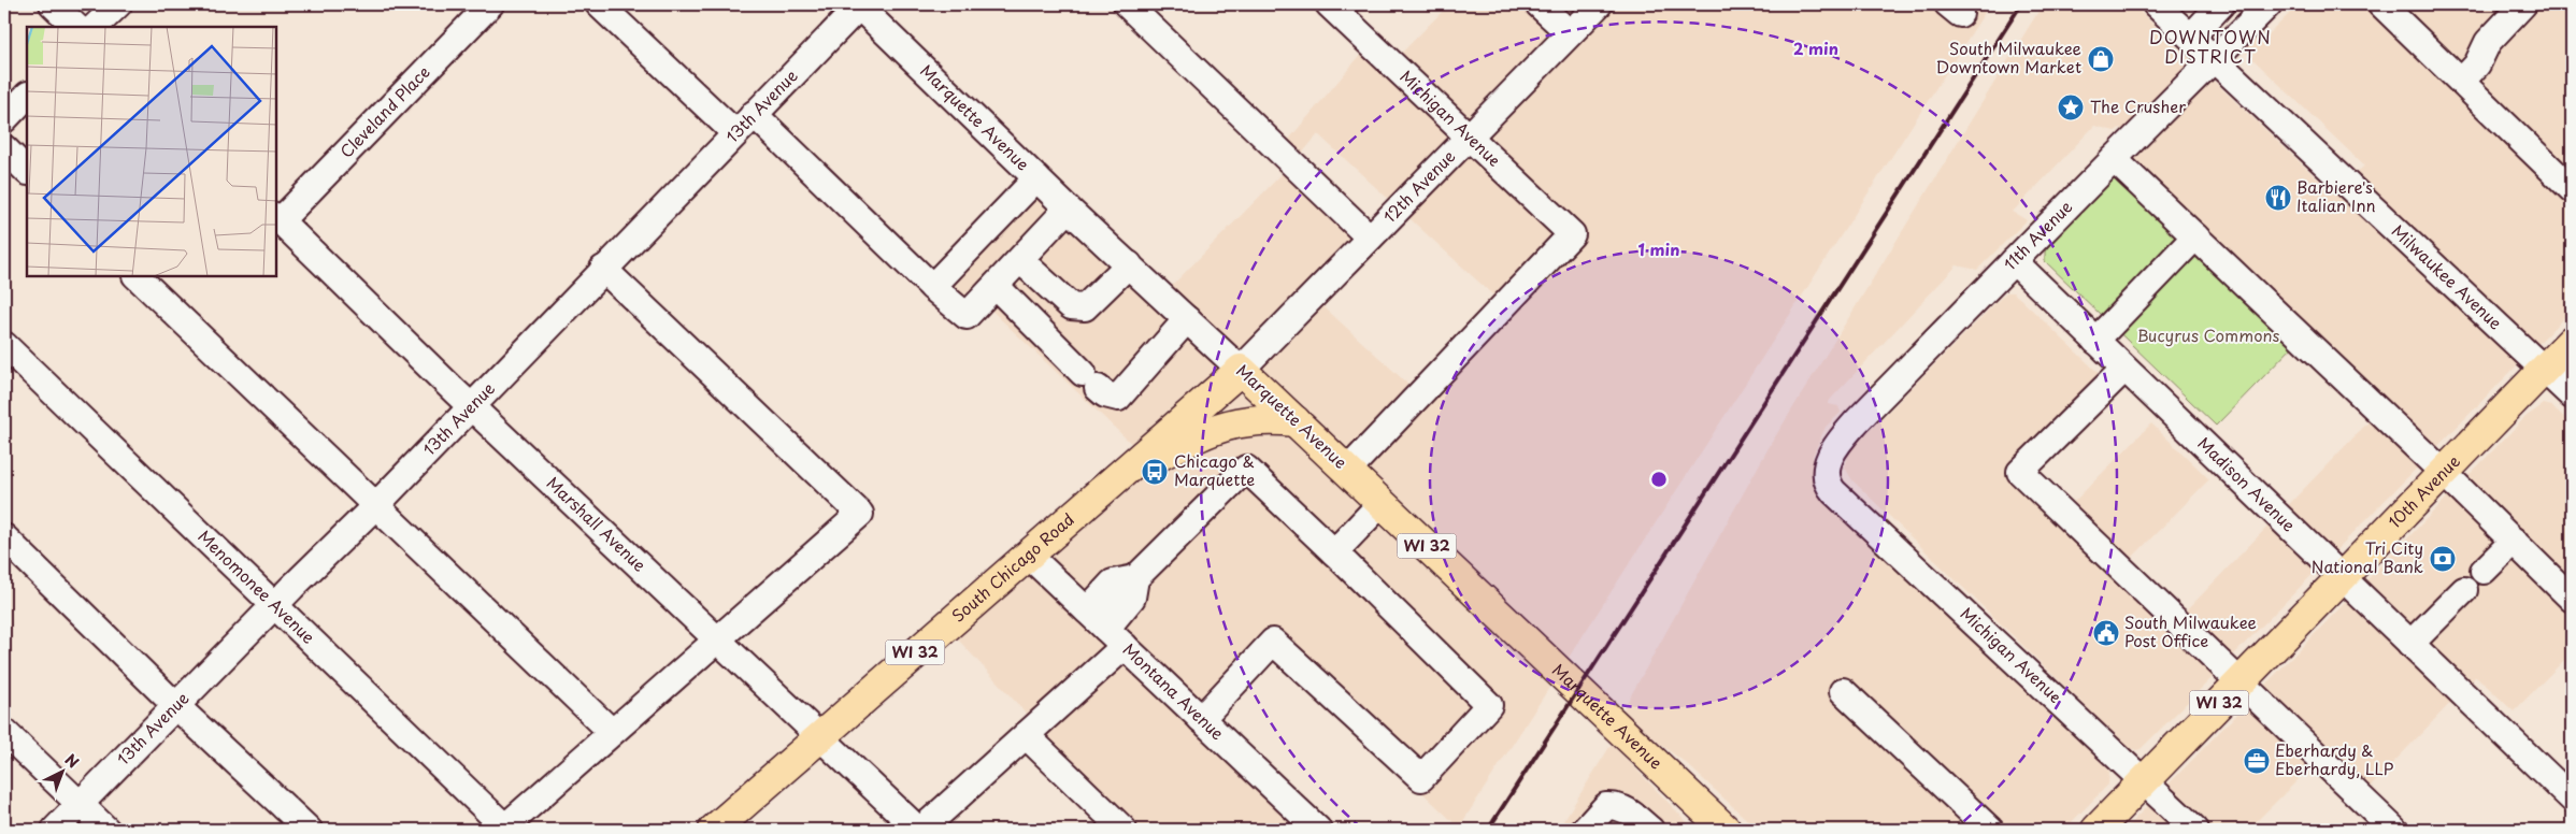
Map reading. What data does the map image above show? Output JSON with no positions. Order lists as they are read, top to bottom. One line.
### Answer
{"streets":{"main road":["Marquette Avenue","10th Avenue","WI 32","South Chicago Road"],"street":["13th Avenue","Cleveland Place","Michigan Avenue","12th Avenue","11th Avenue","Milwaukee Avenue","Madison Avenue","Marshall Avenue","Menomonee Avenue","Montana Avenue"]},"crossings":[["13th Avenue","Marquette Avenue"],["13th Avenue","Marshall Avenue"],["13th Avenue","Menomonee Avenue"],["Cleveland Place","Marshall Avenue"],["Marquette Avenue","Michigan Avenue"],["Marquette Avenue","12th Avenue"],["Marquette Avenue","WI 32"],["Marquette Avenue","South Chicago Road"],["Michigan Avenue","12th Avenue"],["Michigan Avenue","11th Avenue"],["Michigan Avenue","10th Avenue"],["12th Avenue","South Chicago Road"],["11th Avenue","Milwaukee Avenue"],["11th Avenue","Madison Avenue"],["Milwaukee Avenue","10th Avenue"],["Madison Avenue","10th Avenue"],["Marshall Avenue","South Chicago Road"],["WI 32","South Chicago Road"],["South Chicago Road","Montana Avenue"]],"districts":["DOWNTOWN DISTRICT"],"parks":["Bucyrus Commons"],"places":{"shop":["South Milwaukee Downtown Market"],"place":["The Crusher"],"restaurant":["Barbiere's Italian Inn"],"bus stop":["Chicago & Marquette"],"bank":["Tri City National Bank"],"public building":["South Milwaukee Post Office"],"office":["Eberhardy & Eberhardy, LLP"]},"north":"top right","rings":["2 min","1 min"]}
